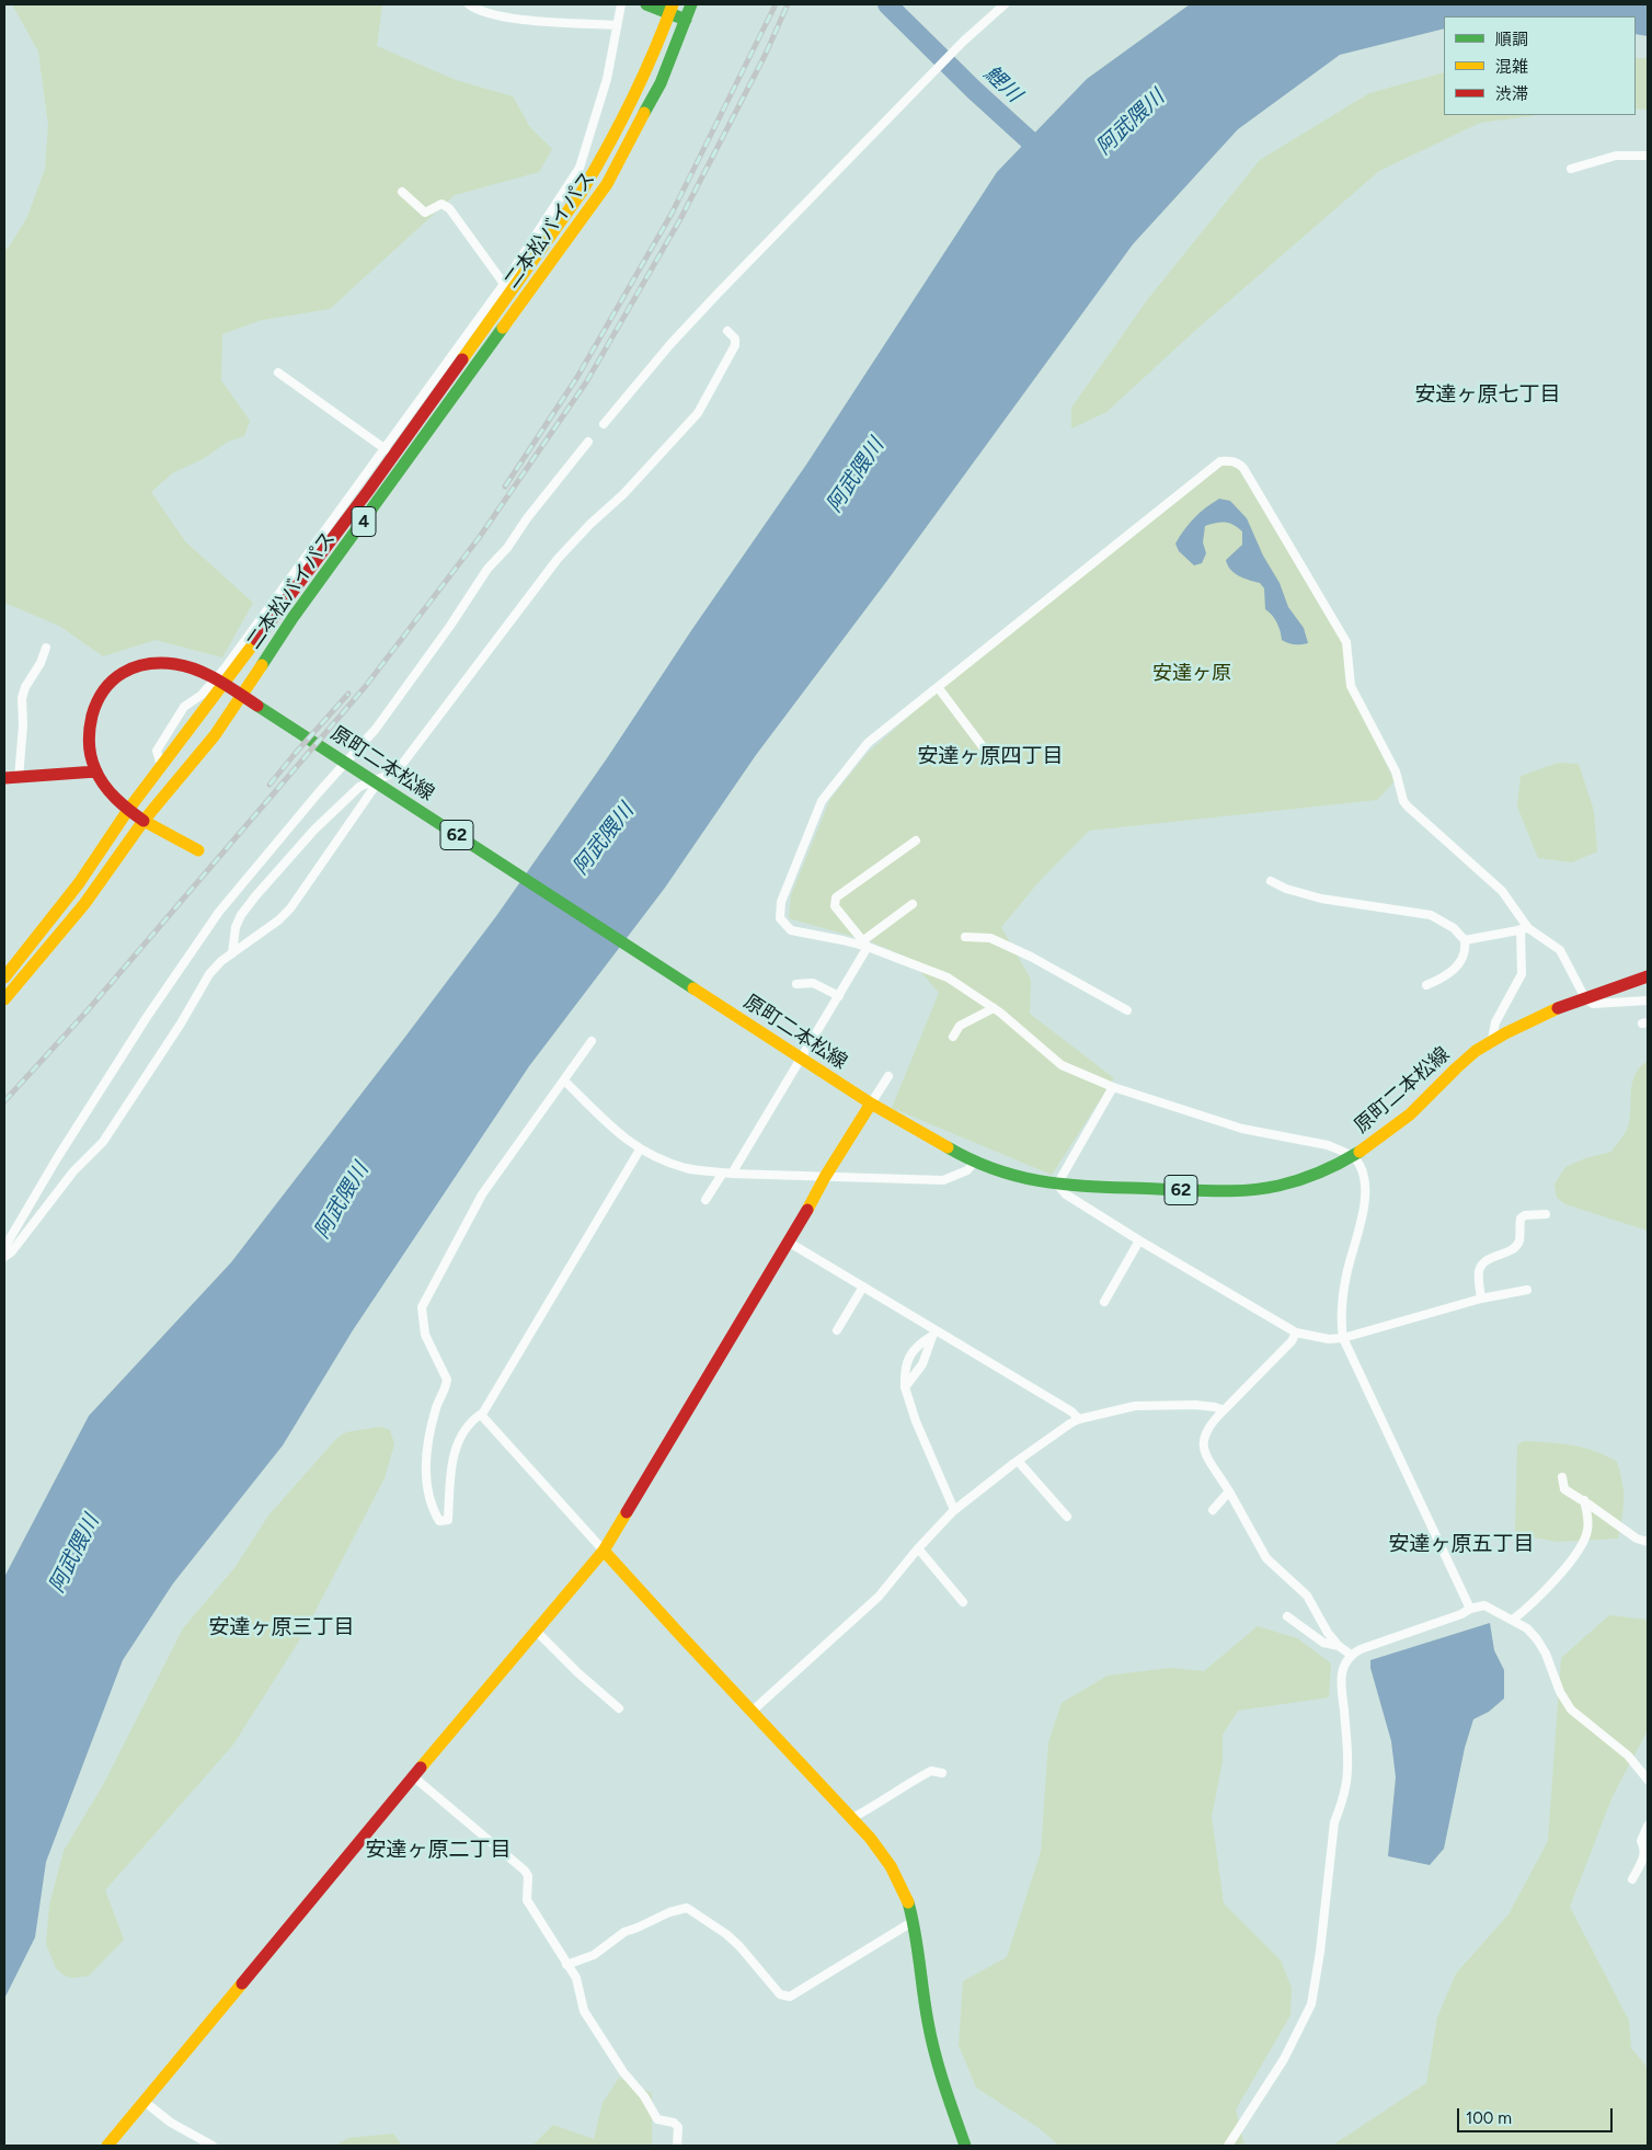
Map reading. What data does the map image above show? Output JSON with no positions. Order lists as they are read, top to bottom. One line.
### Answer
{"streets":{"main road":["二本松バイパス","4","原町二本松線","62"]},"crossings":[["二本松バイパス","4"],["二本松バイパス","原町二本松線"]],"districts":["安達ヶ原七丁目","安達ヶ原四丁目","安達ヶ原五丁目","安達ヶ原三丁目","安達ヶ原二丁目"],"water":["鯉川","阿武隈川"],"parks":["安達ヶ原"],"legend":["順調","混雑","渋滞"],"scale_bar":"100 m"}
